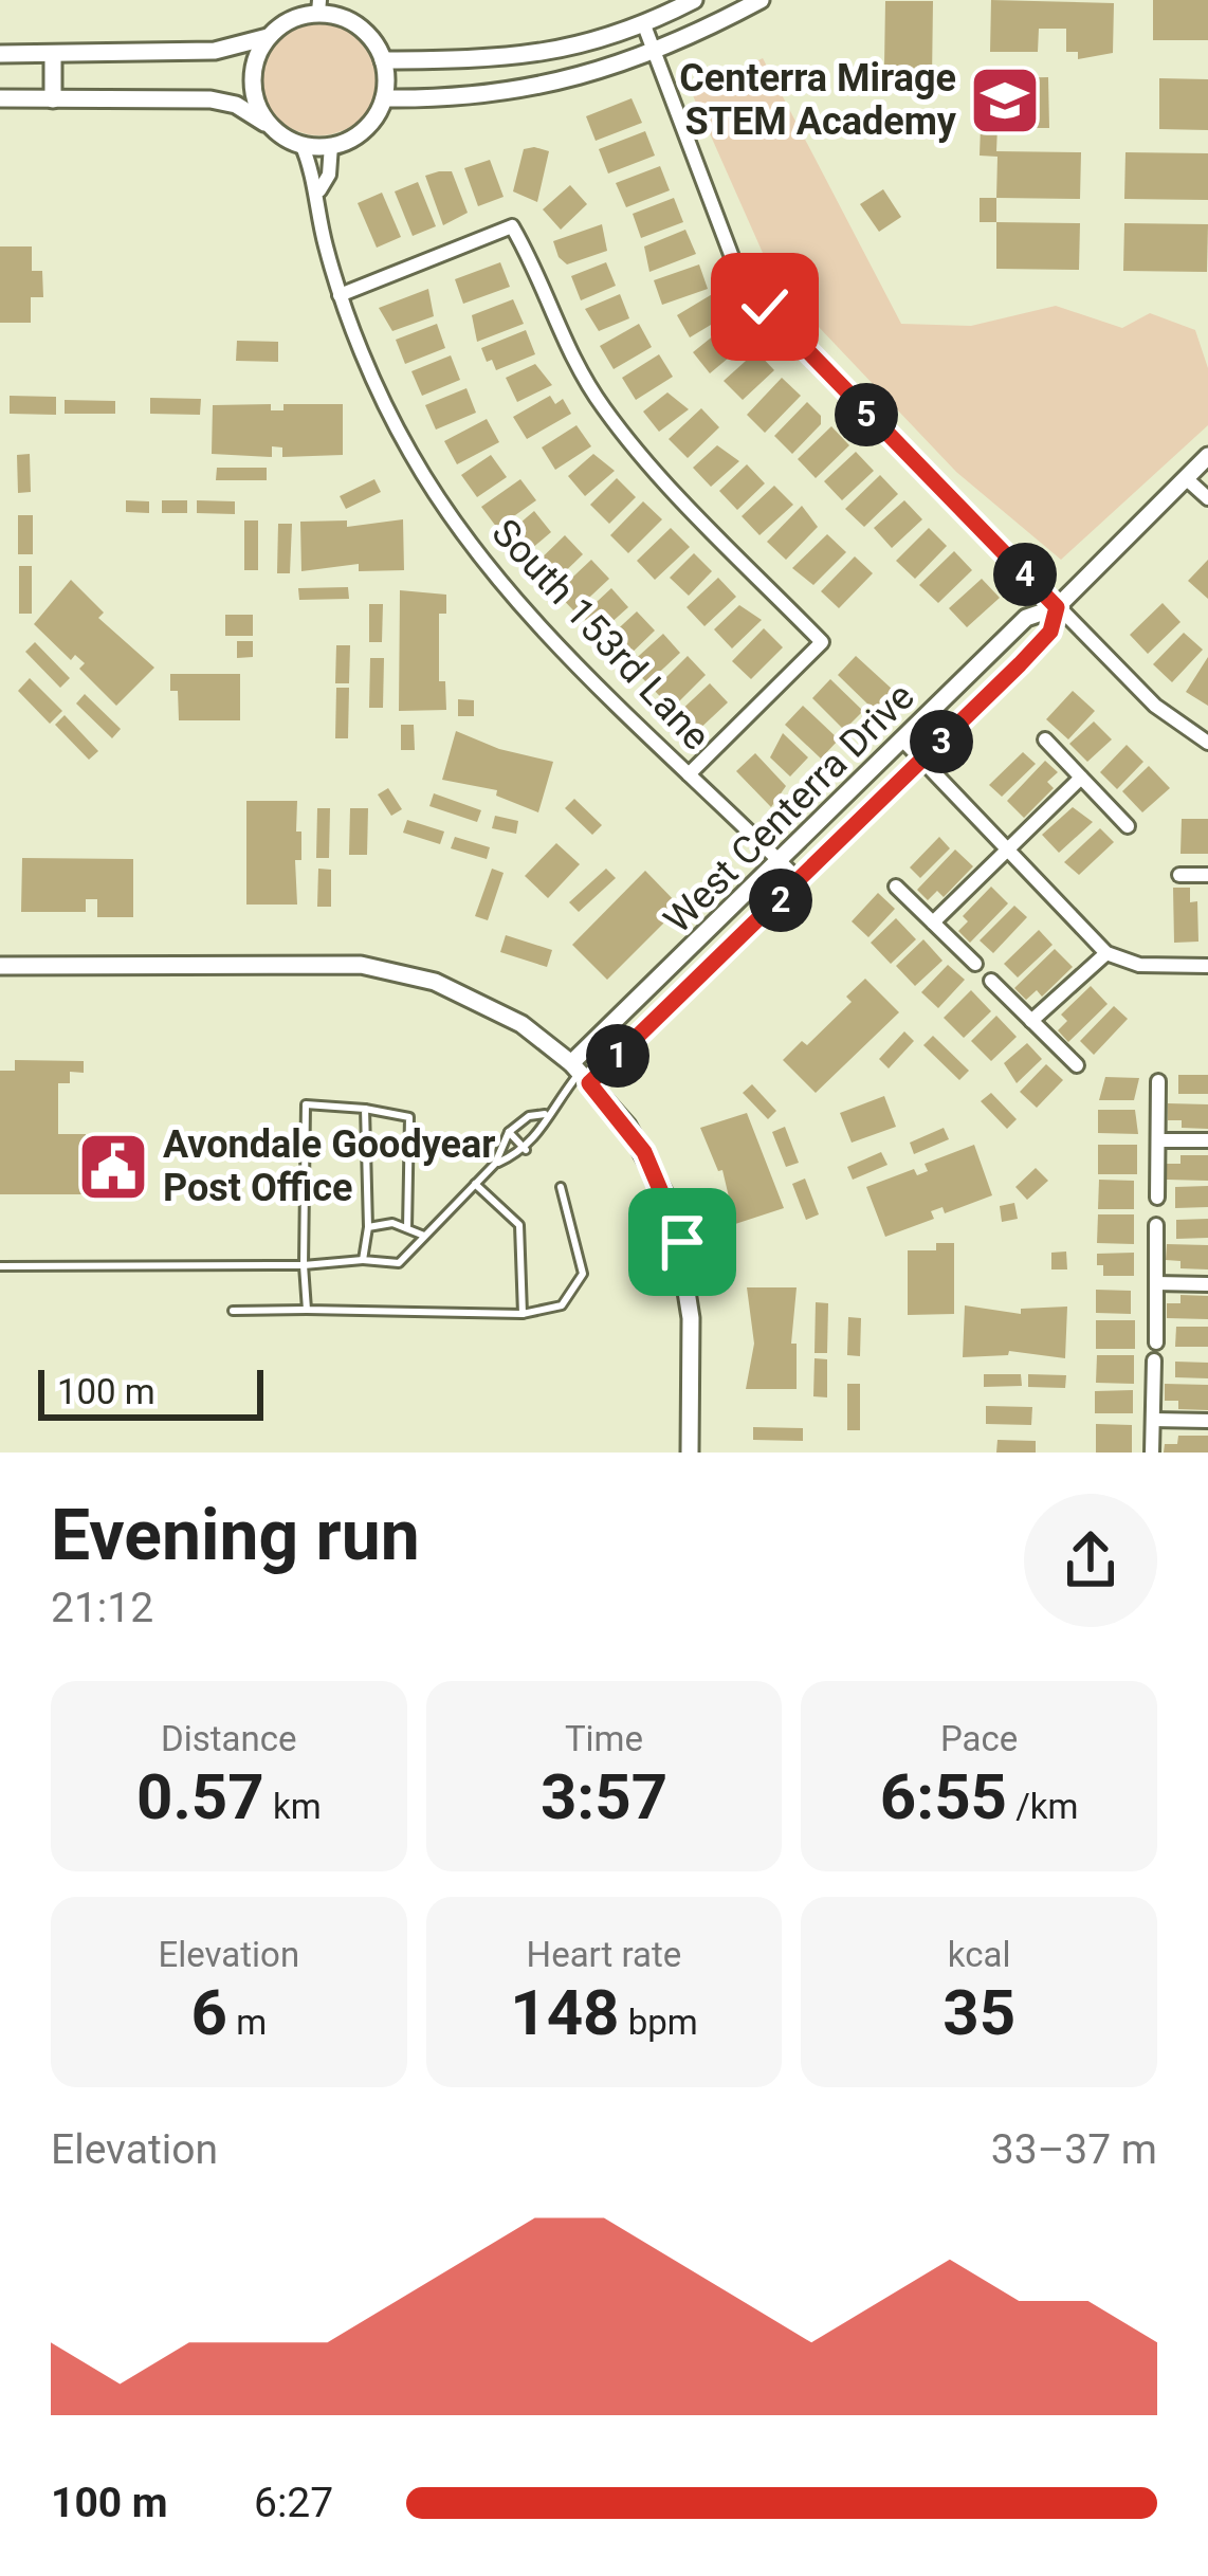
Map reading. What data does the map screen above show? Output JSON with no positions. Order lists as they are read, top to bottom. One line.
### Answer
{"streets":{"street":["South 153rd Lane","West Centerra Drive"]},"crossings":[["South 153rd Lane","West Centerra Drive"]],"places":{"school or university":["Centerra Mirage STEM Academy"],"public building":["Avondale Goodyear Post Office"]},"scale_bar":"100 m","page":{"pins":["5","4","3","2","1"],"scale":"100 m","heading":["Evening run","21:12"],"stats":[["Distance","0.57 km"],["Time","3:57"],["Pace","6:55 /km"],["Elevation","6 m"],["Heart rate","148 bpm"],["kcal","35"]],"chart":["Elevation","33–37 m"],"list":[{"name":"100 m","note":"6:27"}]}}
